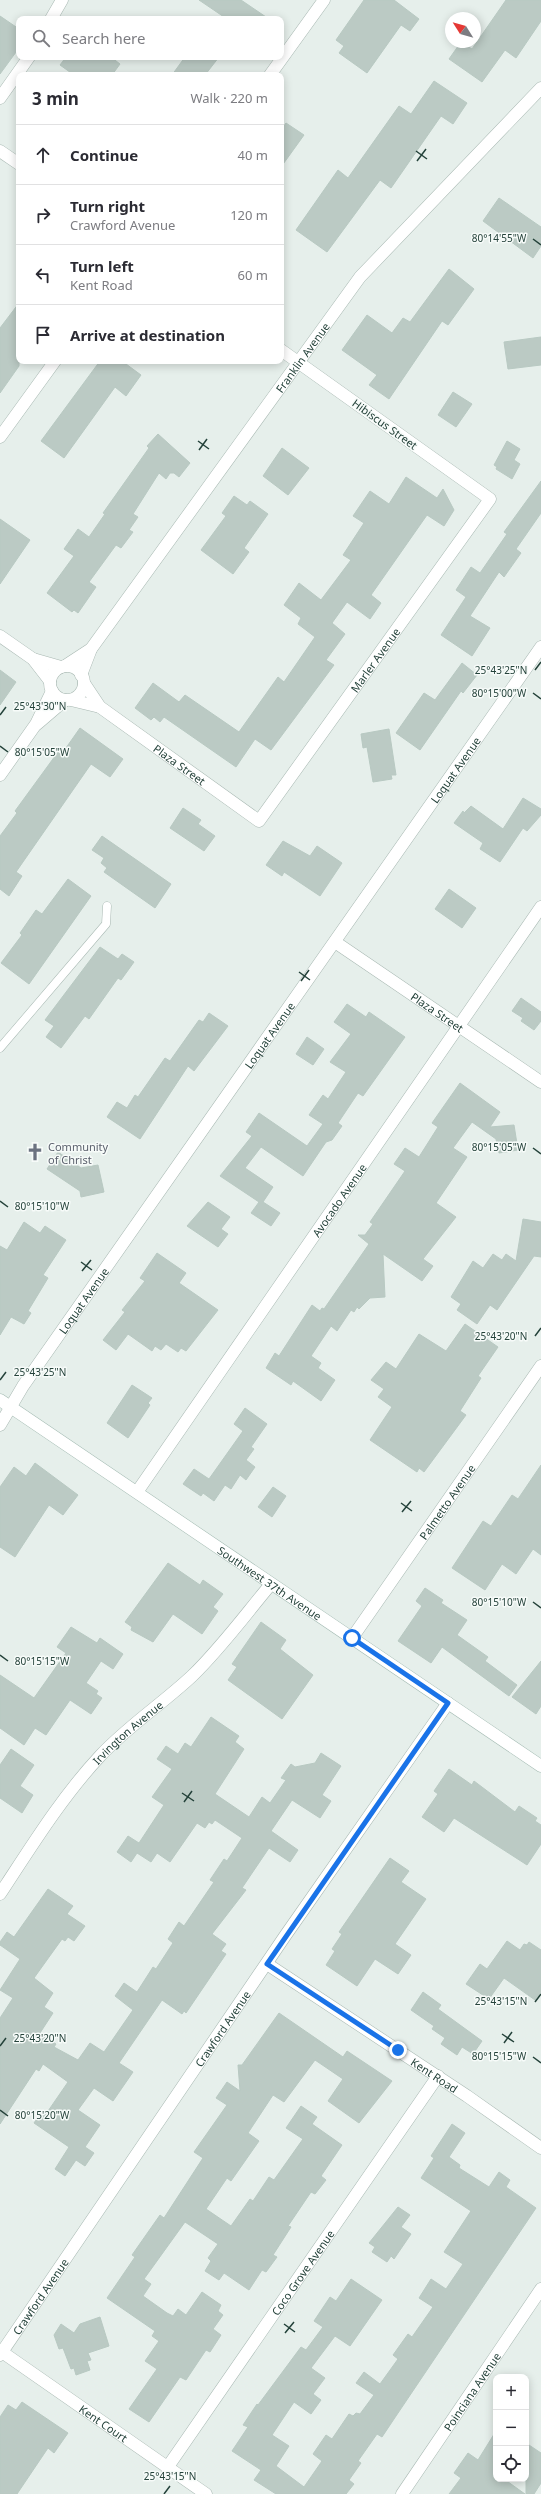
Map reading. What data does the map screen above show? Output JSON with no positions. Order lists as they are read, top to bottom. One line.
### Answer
{"streets":{"street":["Franklin Avenue","Hibiscus Street","Marler Avenue","Plaza Street","Loquat Avenue","Avocado Avenue","Palmetto Avenue","Southwest 37th Avenue","Irvington Avenue","Crawford Avenue","Kent Road","Coco Grove Avenue","Poinciana Avenue","Kent Court"]},"crossings":[["Franklin Avenue","Hibiscus Street"],["Franklin Avenue","Plaza Street"],["Hibiscus Street","Marler Avenue"],["Marler Avenue","Plaza Street"],["Plaza Street","Loquat Avenue"],["Plaza Street","Avocado Avenue"],["Loquat Avenue","Southwest 37th Avenue"],["Avocado Avenue","Southwest 37th Avenue"],["Palmetto Avenue","Southwest 37th Avenue"],["Southwest 37th Avenue","Irvington Avenue"],["Southwest 37th Avenue","Crawford Avenue"],["Crawford Avenue","Kent Road"],["Crawford Avenue","Kent Court"],["Kent Road","Coco Grove Avenue"],["Coco Grove Avenue","Kent Court"]],"places":{"church":["Community of Christ"]},"north":"top left","page":{"search":"Search here","heading":["3 min","Walk · 220 m"],"list":[["Continue","40 m"],["Turn right","Crawford Avenue","120 m"],["Turn left","Kent Road","60 m"],"Arrive at destination"],"map_buttons":["+","−"]},"coordinates":["80°14'55\"W","25°43'25\"N","80°15'00\"W","25°43'30\"N","80°15'05\"W","80°15'10\"W","25°43'20\"N","80°15'15\"W","25°43'15\"N","80°15'20\"W"]}
